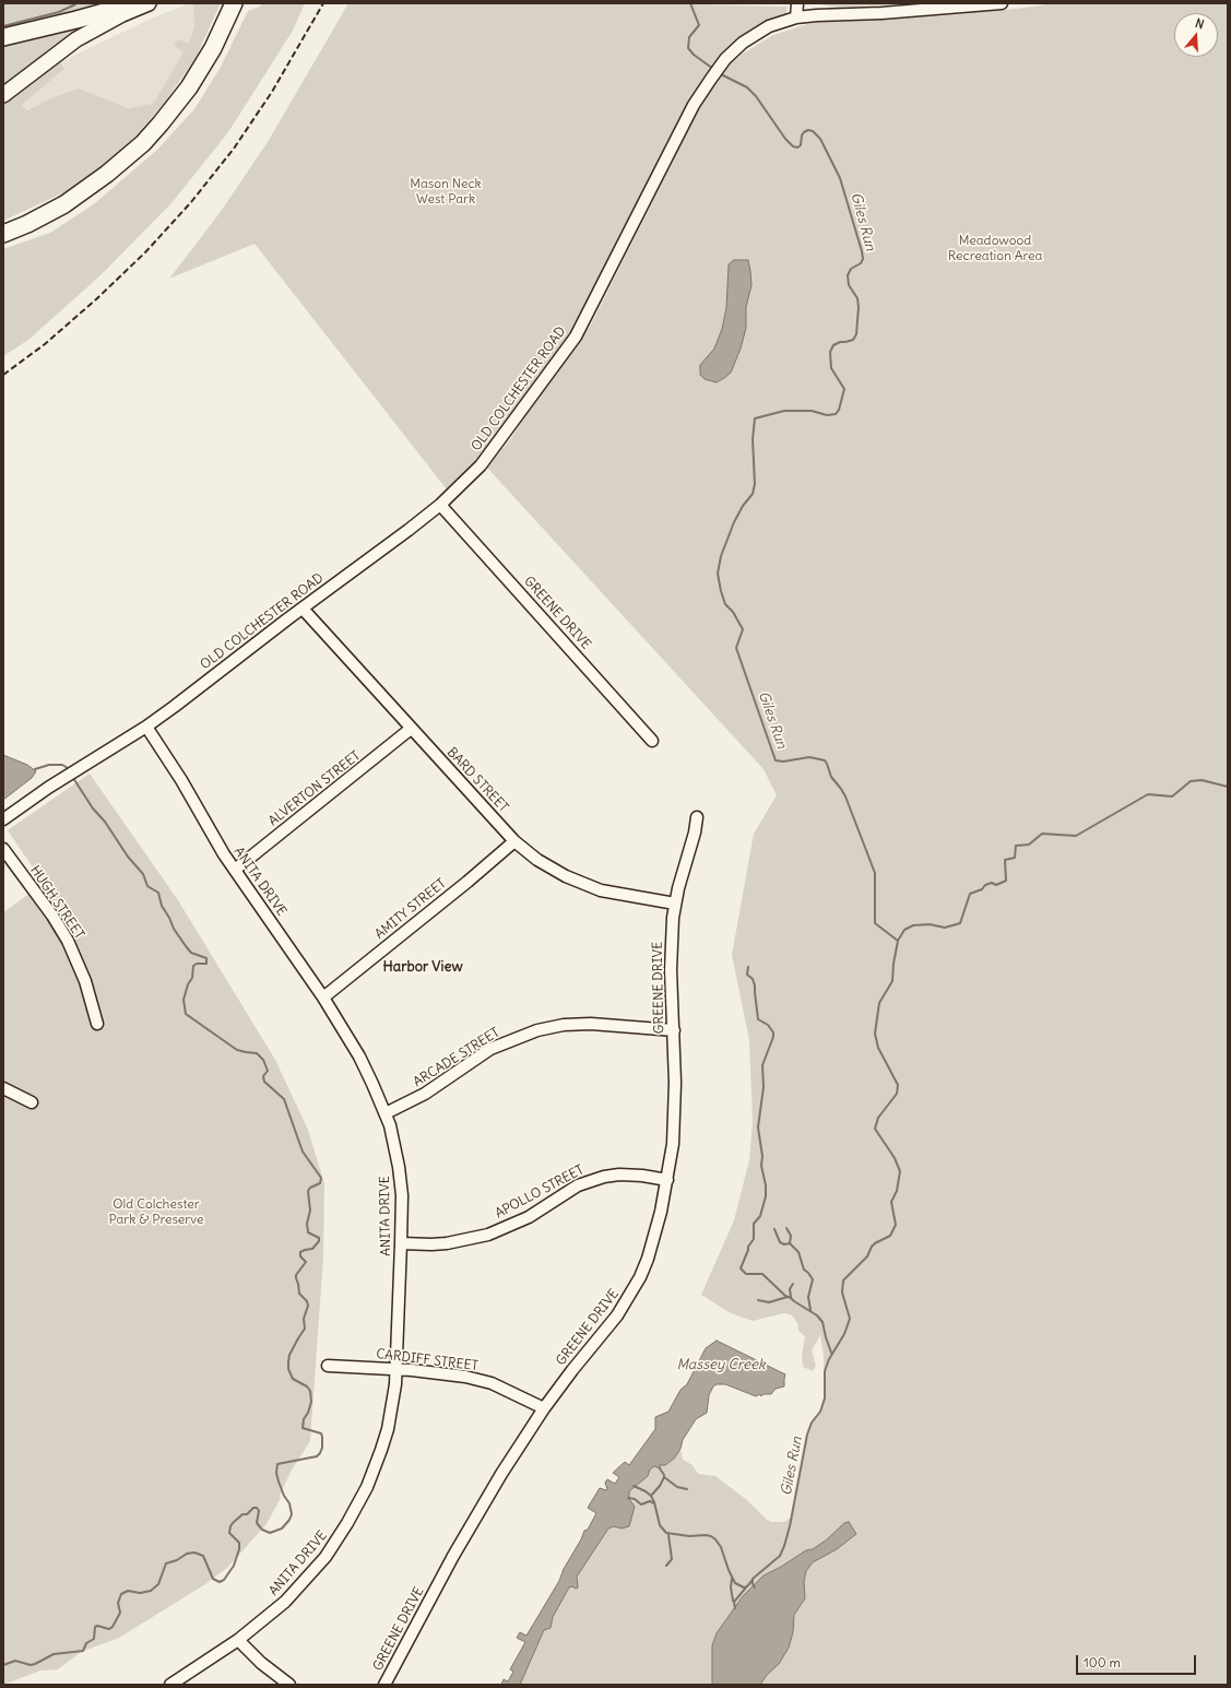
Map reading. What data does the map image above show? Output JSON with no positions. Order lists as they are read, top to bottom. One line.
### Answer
{"streets":{"street":["OLD COLCHESTER ROAD","GREENE DRIVE","BARD STREET","ALVERTON STREET","ANITA DRIVE","HUGH STREET","AMITY STREET","ARCADE STREET","APOLLO STREET","CARDIFF STREET"]},"crossings":[["OLD COLCHESTER ROAD","GREENE DRIVE"],["OLD COLCHESTER ROAD","BARD STREET"],["OLD COLCHESTER ROAD","ANITA DRIVE"],["GREENE DRIVE","BARD STREET"],["GREENE DRIVE","ARCADE STREET"],["GREENE DRIVE","APOLLO STREET"],["GREENE DRIVE","CARDIFF STREET"],["BARD STREET","ALVERTON STREET"],["BARD STREET","AMITY STREET"],["ALVERTON STREET","ANITA DRIVE"],["ANITA DRIVE","AMITY STREET"],["ANITA DRIVE","ARCADE STREET"],["ANITA DRIVE","APOLLO STREET"],["ANITA DRIVE","CARDIFF STREET"]],"districts":["Harbor View"],"water":["Giles Run","Massey Creek"],"parks":["Mason Neck West Park","Meadowood Recreation Area","Old Colchester Park & Preserve"],"scale_bar":"100 m","north":"top"}
